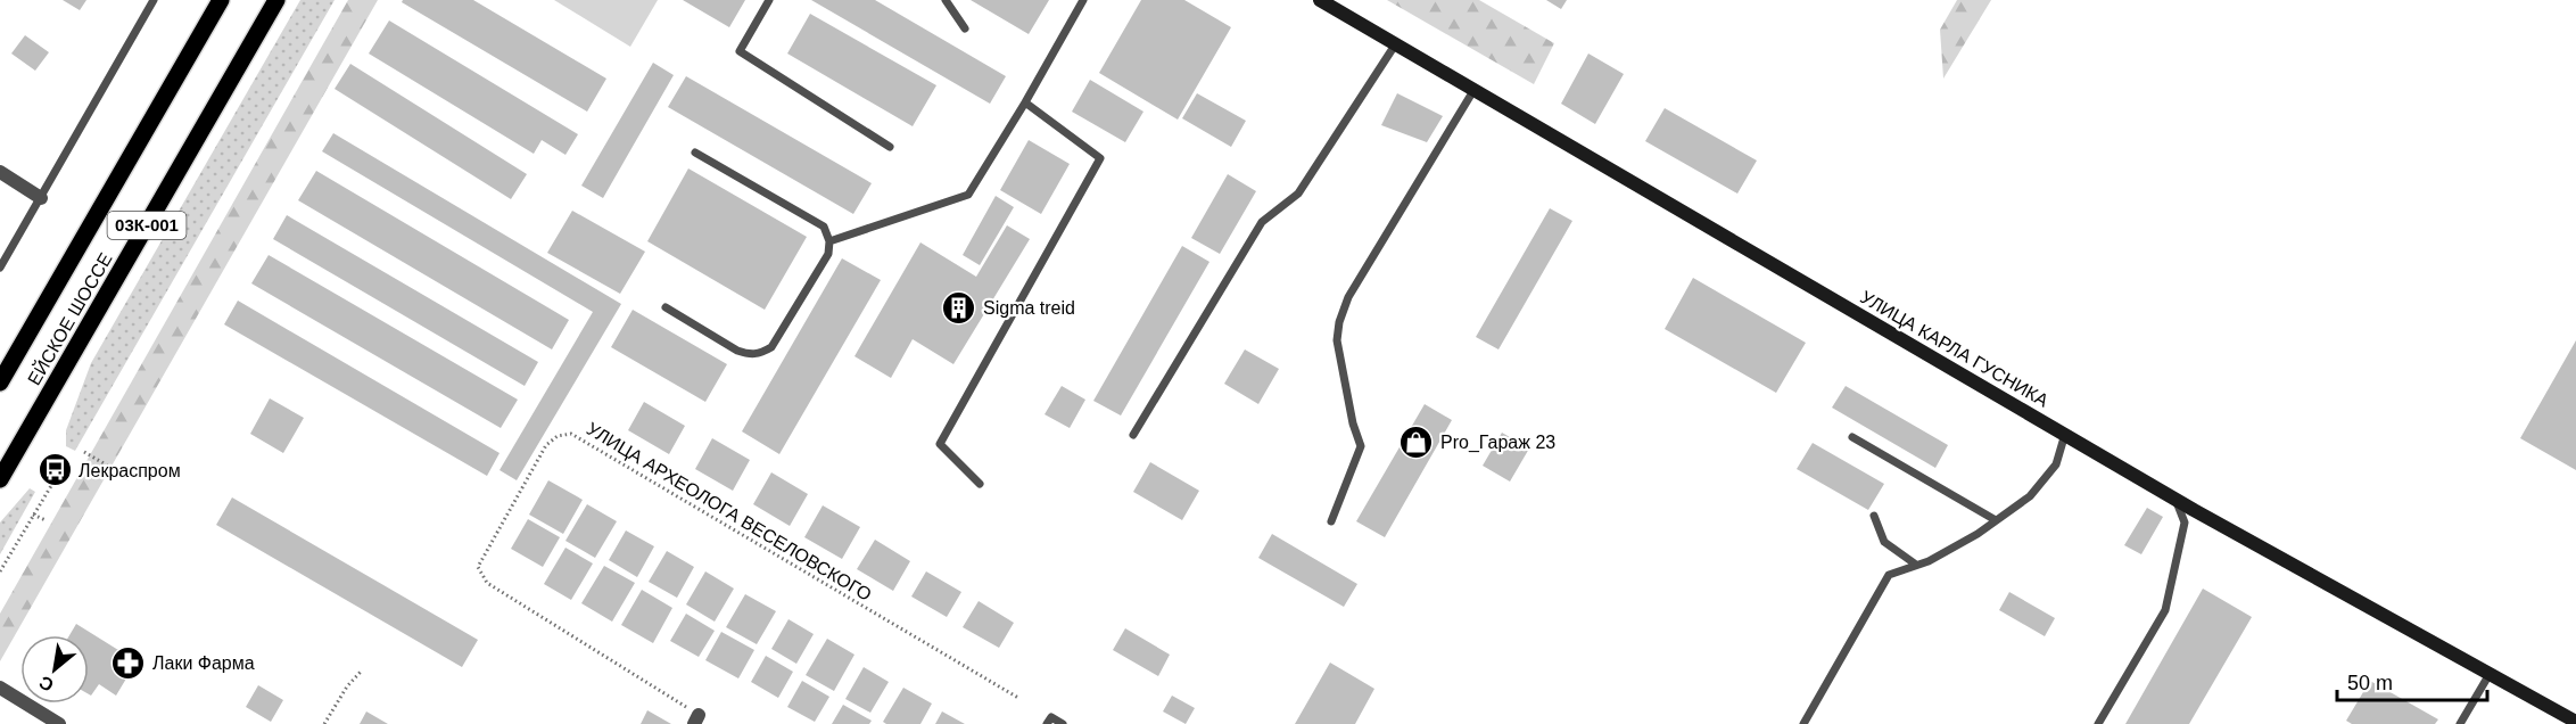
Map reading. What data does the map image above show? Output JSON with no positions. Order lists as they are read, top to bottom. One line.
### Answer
{"streets":{"main road":["03К-001","ЕЙСКОЕ ШОССЕ"],"street":["УЛИЦА КАРЛА ГУСНИКА"],"path":["УЛИЦА АРХЕОЛОГА ВЕСЕЛОВСКОГО"]},"places":{"building":["Sigma treid"],"shop":["Pro_Гараж 23"],"bus stop":["Лекраспром"],"pharmacy":["Лаки Фарма"]},"scale_bar":"50 m","north":"bottom left"}
